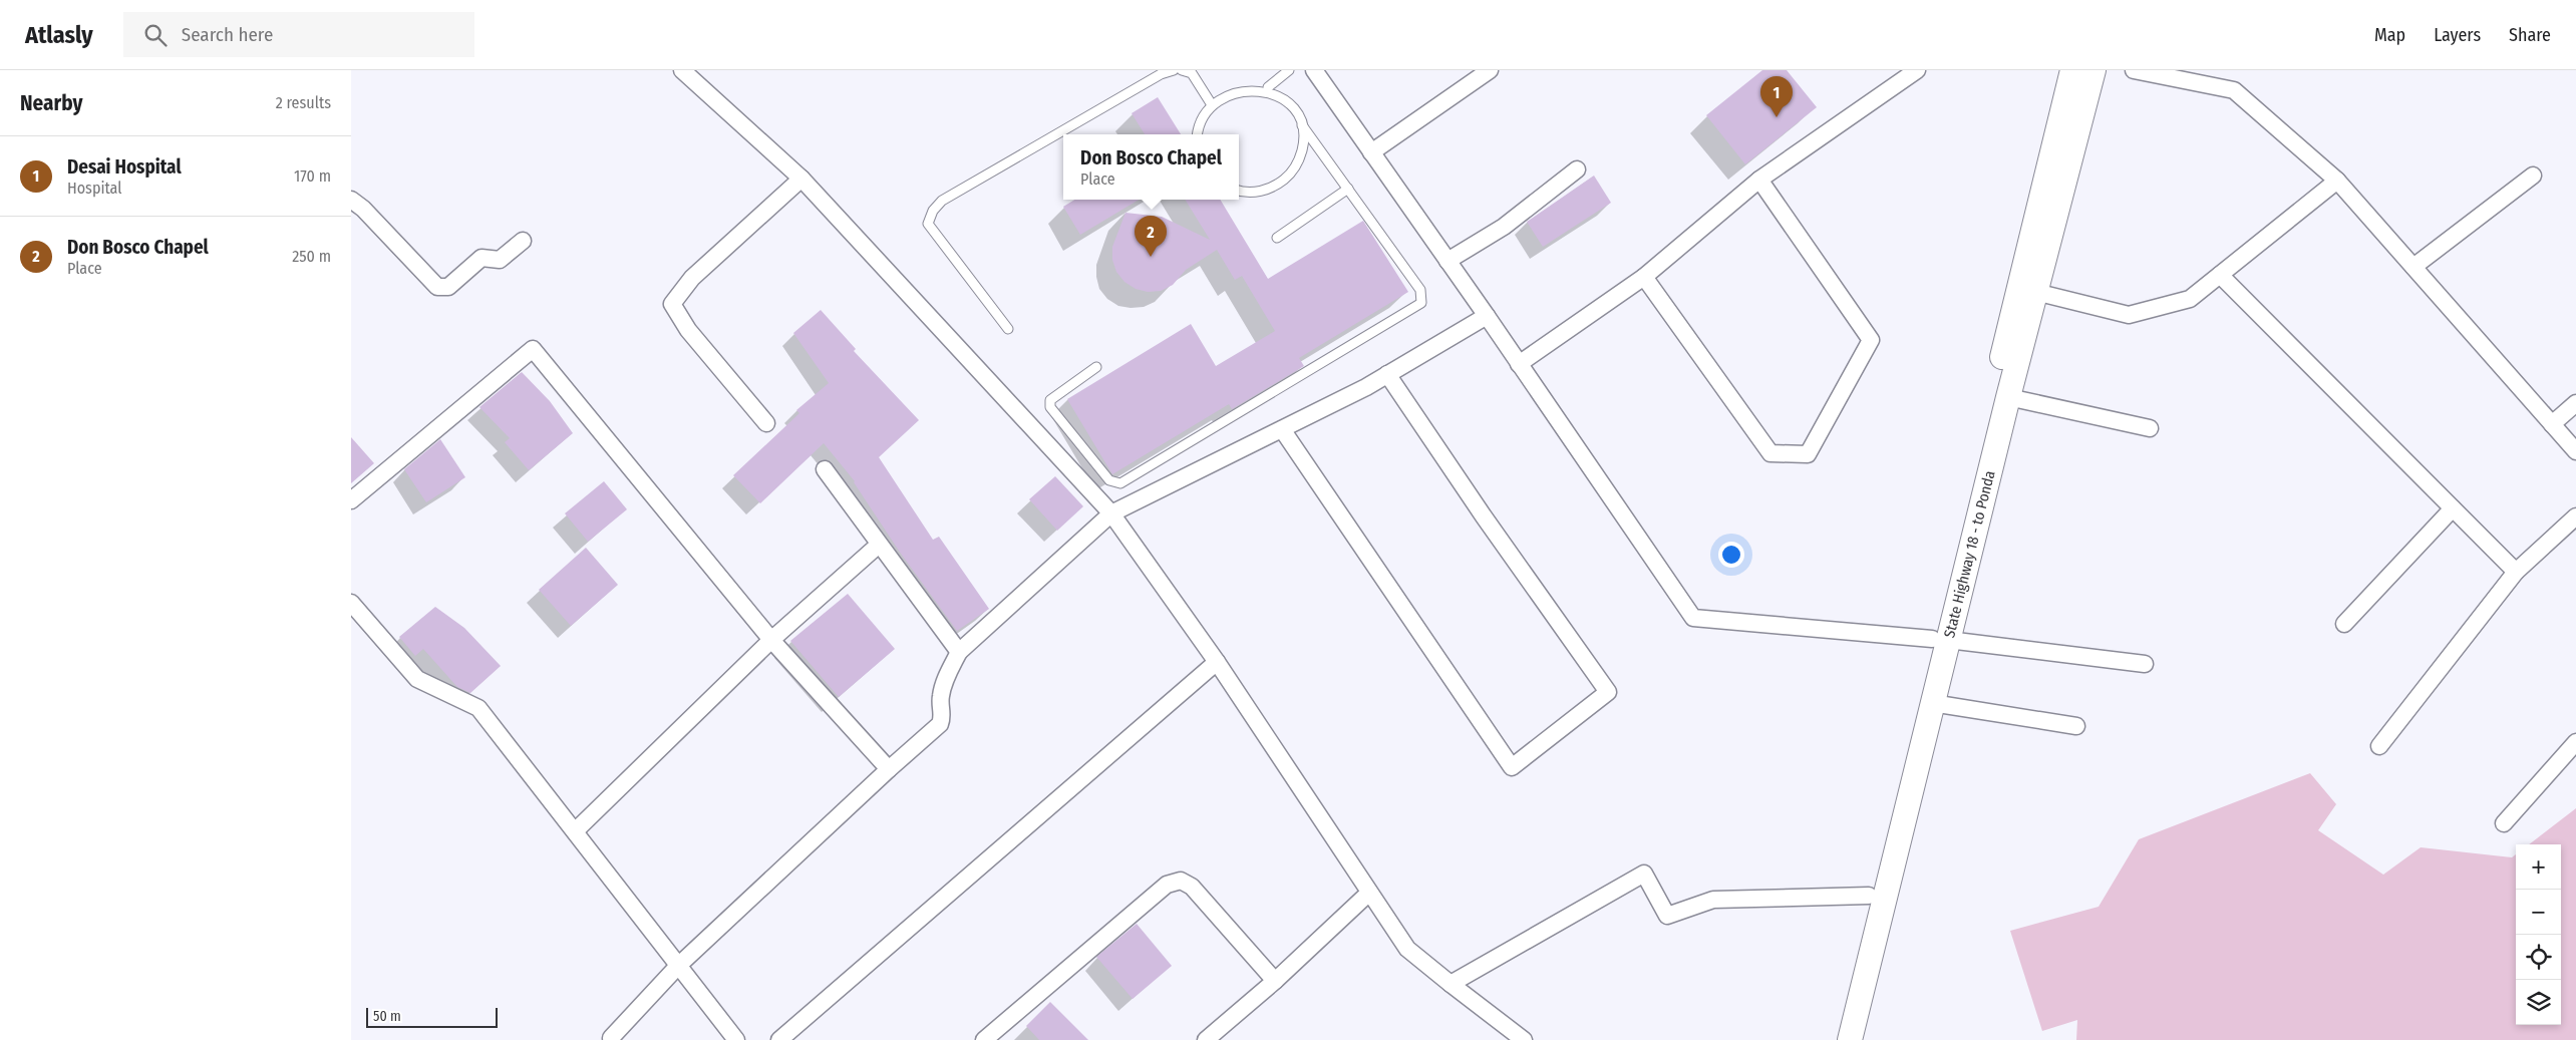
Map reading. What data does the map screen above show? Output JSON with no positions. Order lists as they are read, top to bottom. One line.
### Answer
{"streets":{"main road":["State Highway 18 - to Ponda"]},"scale_bar":"50 m","page":{"header":"Atlasly","search":"Search here","nav":["Map","Layers","Share"],"heading":["Nearby","2 results"],"pins":["1","2"],"popup":["Don Bosco Chapel","Place"],"list":[{"mark":"1","name":"Desai Hospital","note":"Hospital","value":"170 m"},{"mark":"2","name":"Don Bosco Chapel","note":"Place","value":"250 m"}],"map_buttons":["+","−"],"scale":"50 m"}}
